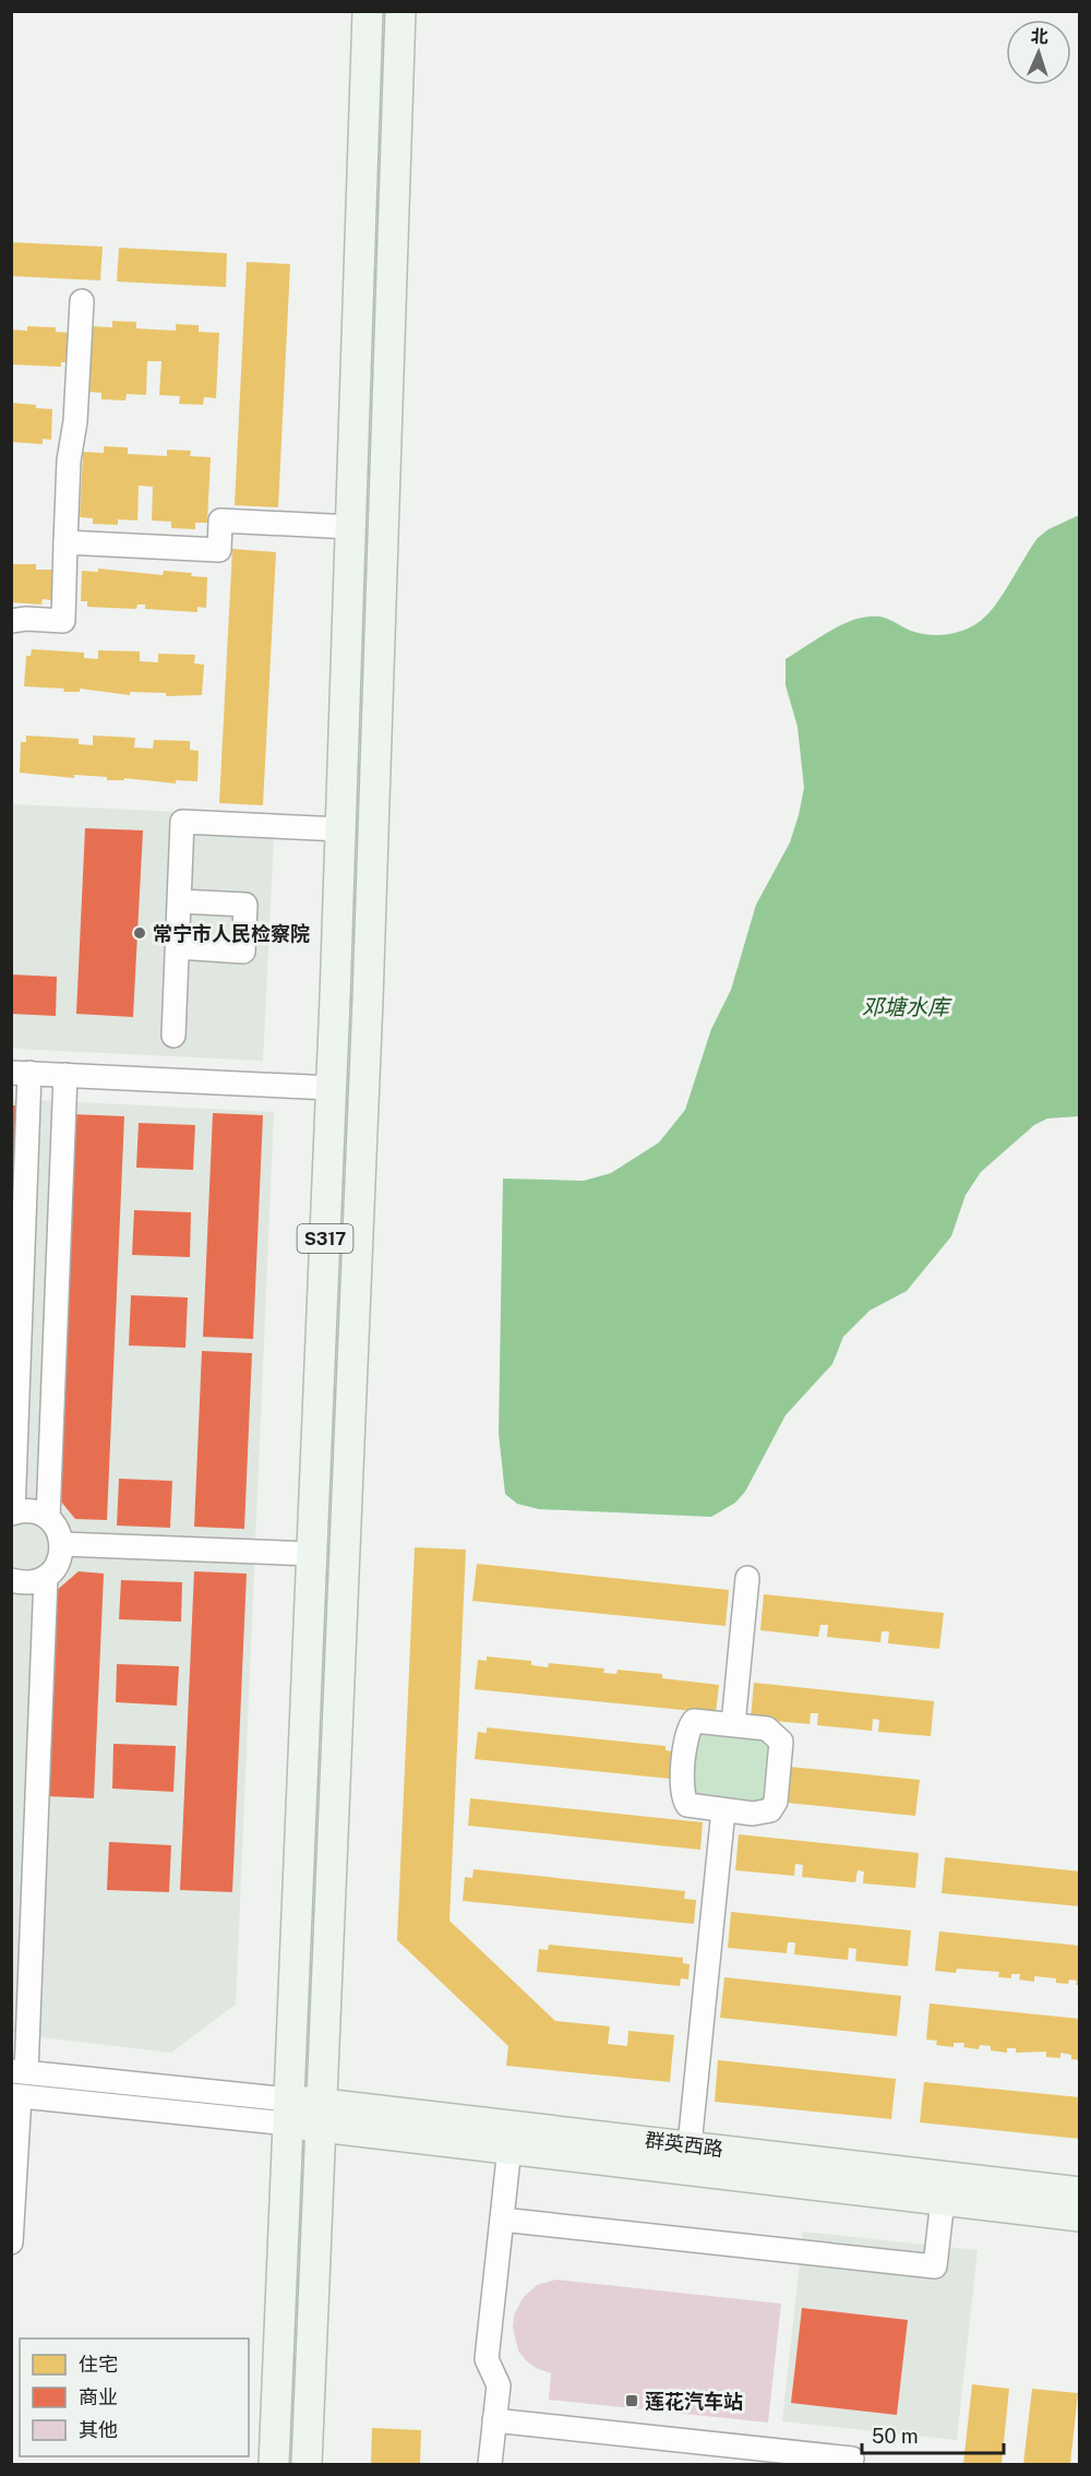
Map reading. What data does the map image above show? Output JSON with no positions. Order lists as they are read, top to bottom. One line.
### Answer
{"streets":{"main road":["S317","群英西路"]},"crossings":[["S317","群英西路"]],"water":["邓塘水库"],"places":{"other":["常宁市人民检察院"],"transit":["莲花汽车站"]},"legend":["住宅","商业","其他"],"scale_bar":"50 m","north":"top"}
